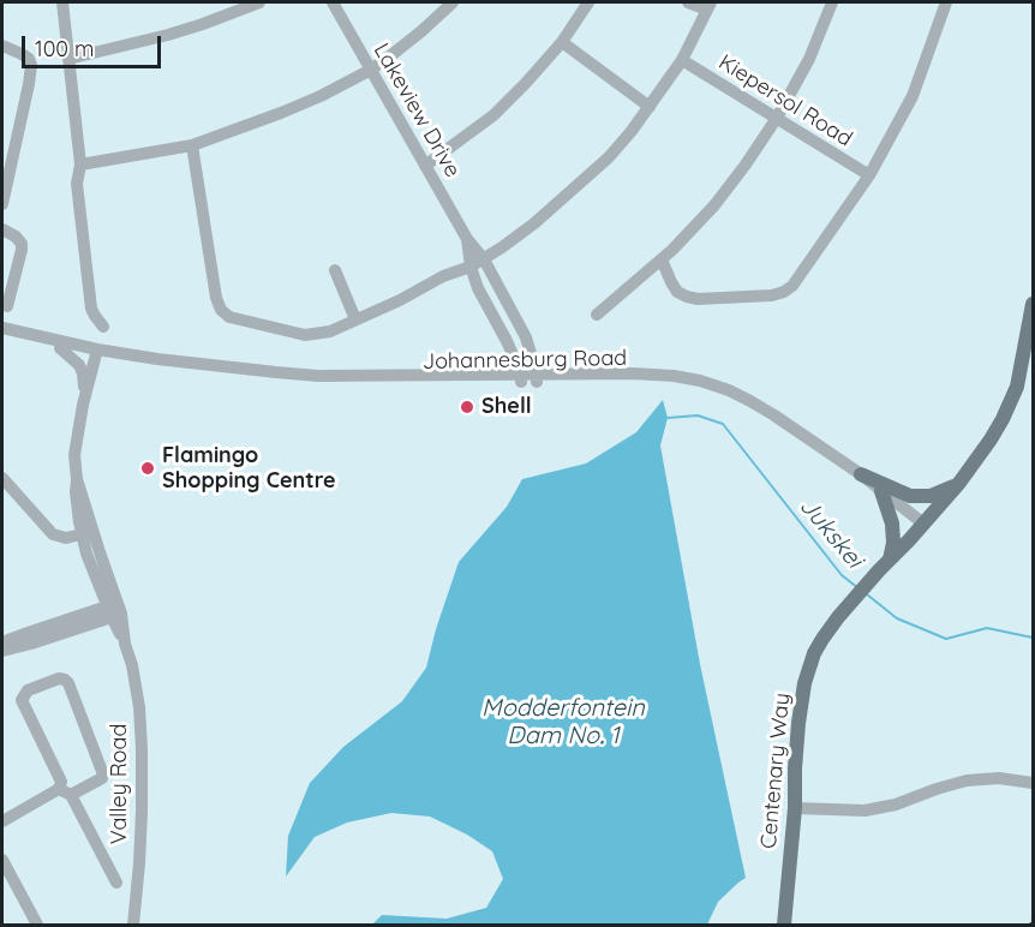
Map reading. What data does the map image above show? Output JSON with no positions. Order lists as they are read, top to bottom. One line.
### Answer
{"streets":{"main road":["Centenary Way"],"street":["Kiepersol Road","Lakeview Drive","Johannesburg Road","Valley Road"]},"crossings":[["Lakeview Drive","Johannesburg Road"],["Johannesburg Road","Centenary Way"]],"water":["Jukskei","Modderfontein Dam No. 1"],"places":["Shell","Flamingo Shopping Centre"],"scale_bar":"100 m"}
